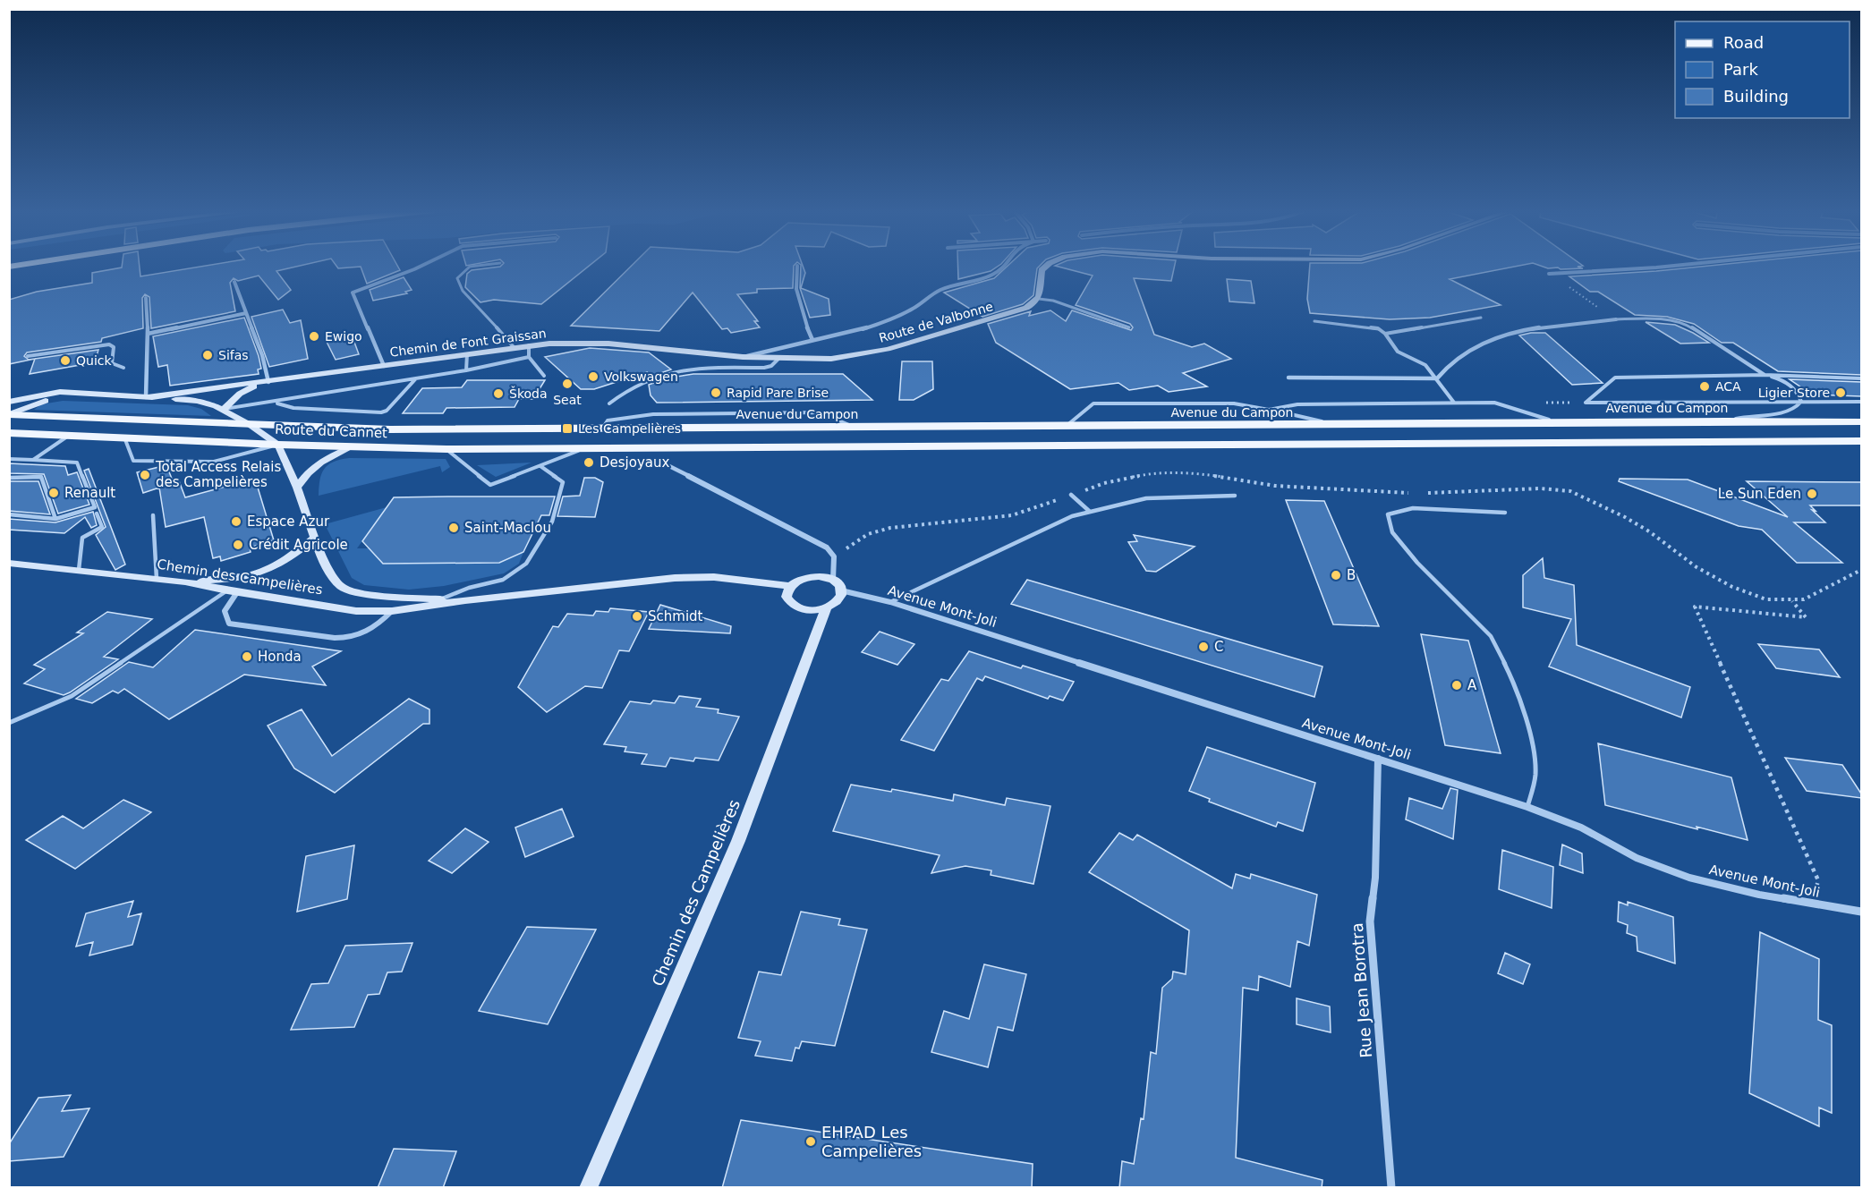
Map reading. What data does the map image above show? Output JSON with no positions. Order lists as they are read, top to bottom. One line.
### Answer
{"streets":{"main road":["Avenue du Campon","Route du Cannet"],"street":["Route de Valbonne","Chemin de Font Graissan","Chemin des Campelières","Avenue Mont-Joli","Rue Jean Borotra"]},"crossings":[["Route de Valbonne","Chemin de Font Graissan"],["Avenue du Campon","Route du Cannet"],["Route du Cannet","Chemin des Campelières"],["Chemin des Campelières","Avenue Mont-Joli"],["Avenue Mont-Joli","Rue Jean Borotra"]],"places":{"other":["Ewigo","Sifas","Quick","Volkswagen","Seat","ACA","Rapid Pare Brise","Ligier Store","Škoda","Desjoyaux","Total Access Relais des Campelières","Renault","Le Sun Eden","Espace Azur","Saint-Maclou","Crédit Agricole","B","Schmidt","C","Honda","A","EHPAD Les Campelières"],"transit":["Les Campelières"]},"legend":["Road","Park","Building"]}
